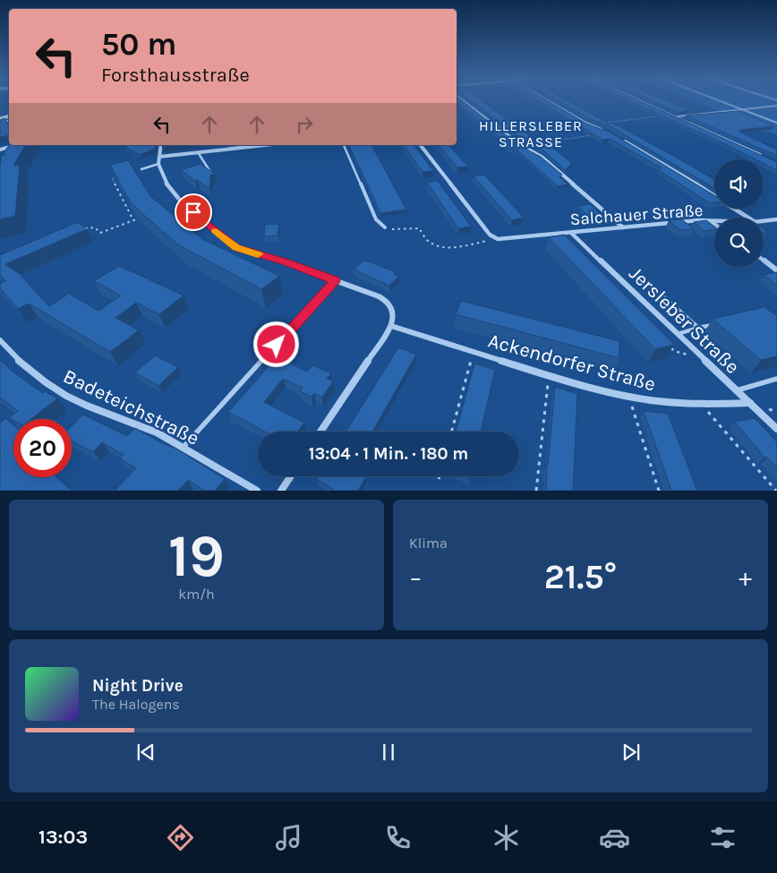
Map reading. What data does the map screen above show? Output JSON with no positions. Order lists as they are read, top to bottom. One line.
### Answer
{"streets":{"street":["Salchauer Straße","Jersleber Straße","Ackendorfer Straße","Badeteichstraße"]},"crossings":[["Salchauer Straße","Jersleber Straße"],["Jersleber Straße","Ackendorfer Straße"]],"districts":["HILLERSLEBER STRASSE"],"page":{"turn":["50 m","Forsthausstraße"],"limit":"20","trip":"13:04 · 1 Min. · 180 m","tile":[["19","km/h"],"Klima"],"heat":["−","21.5°","+"],"song":["Night Drive","The Halogens"],"tabs":"13:03"}}
